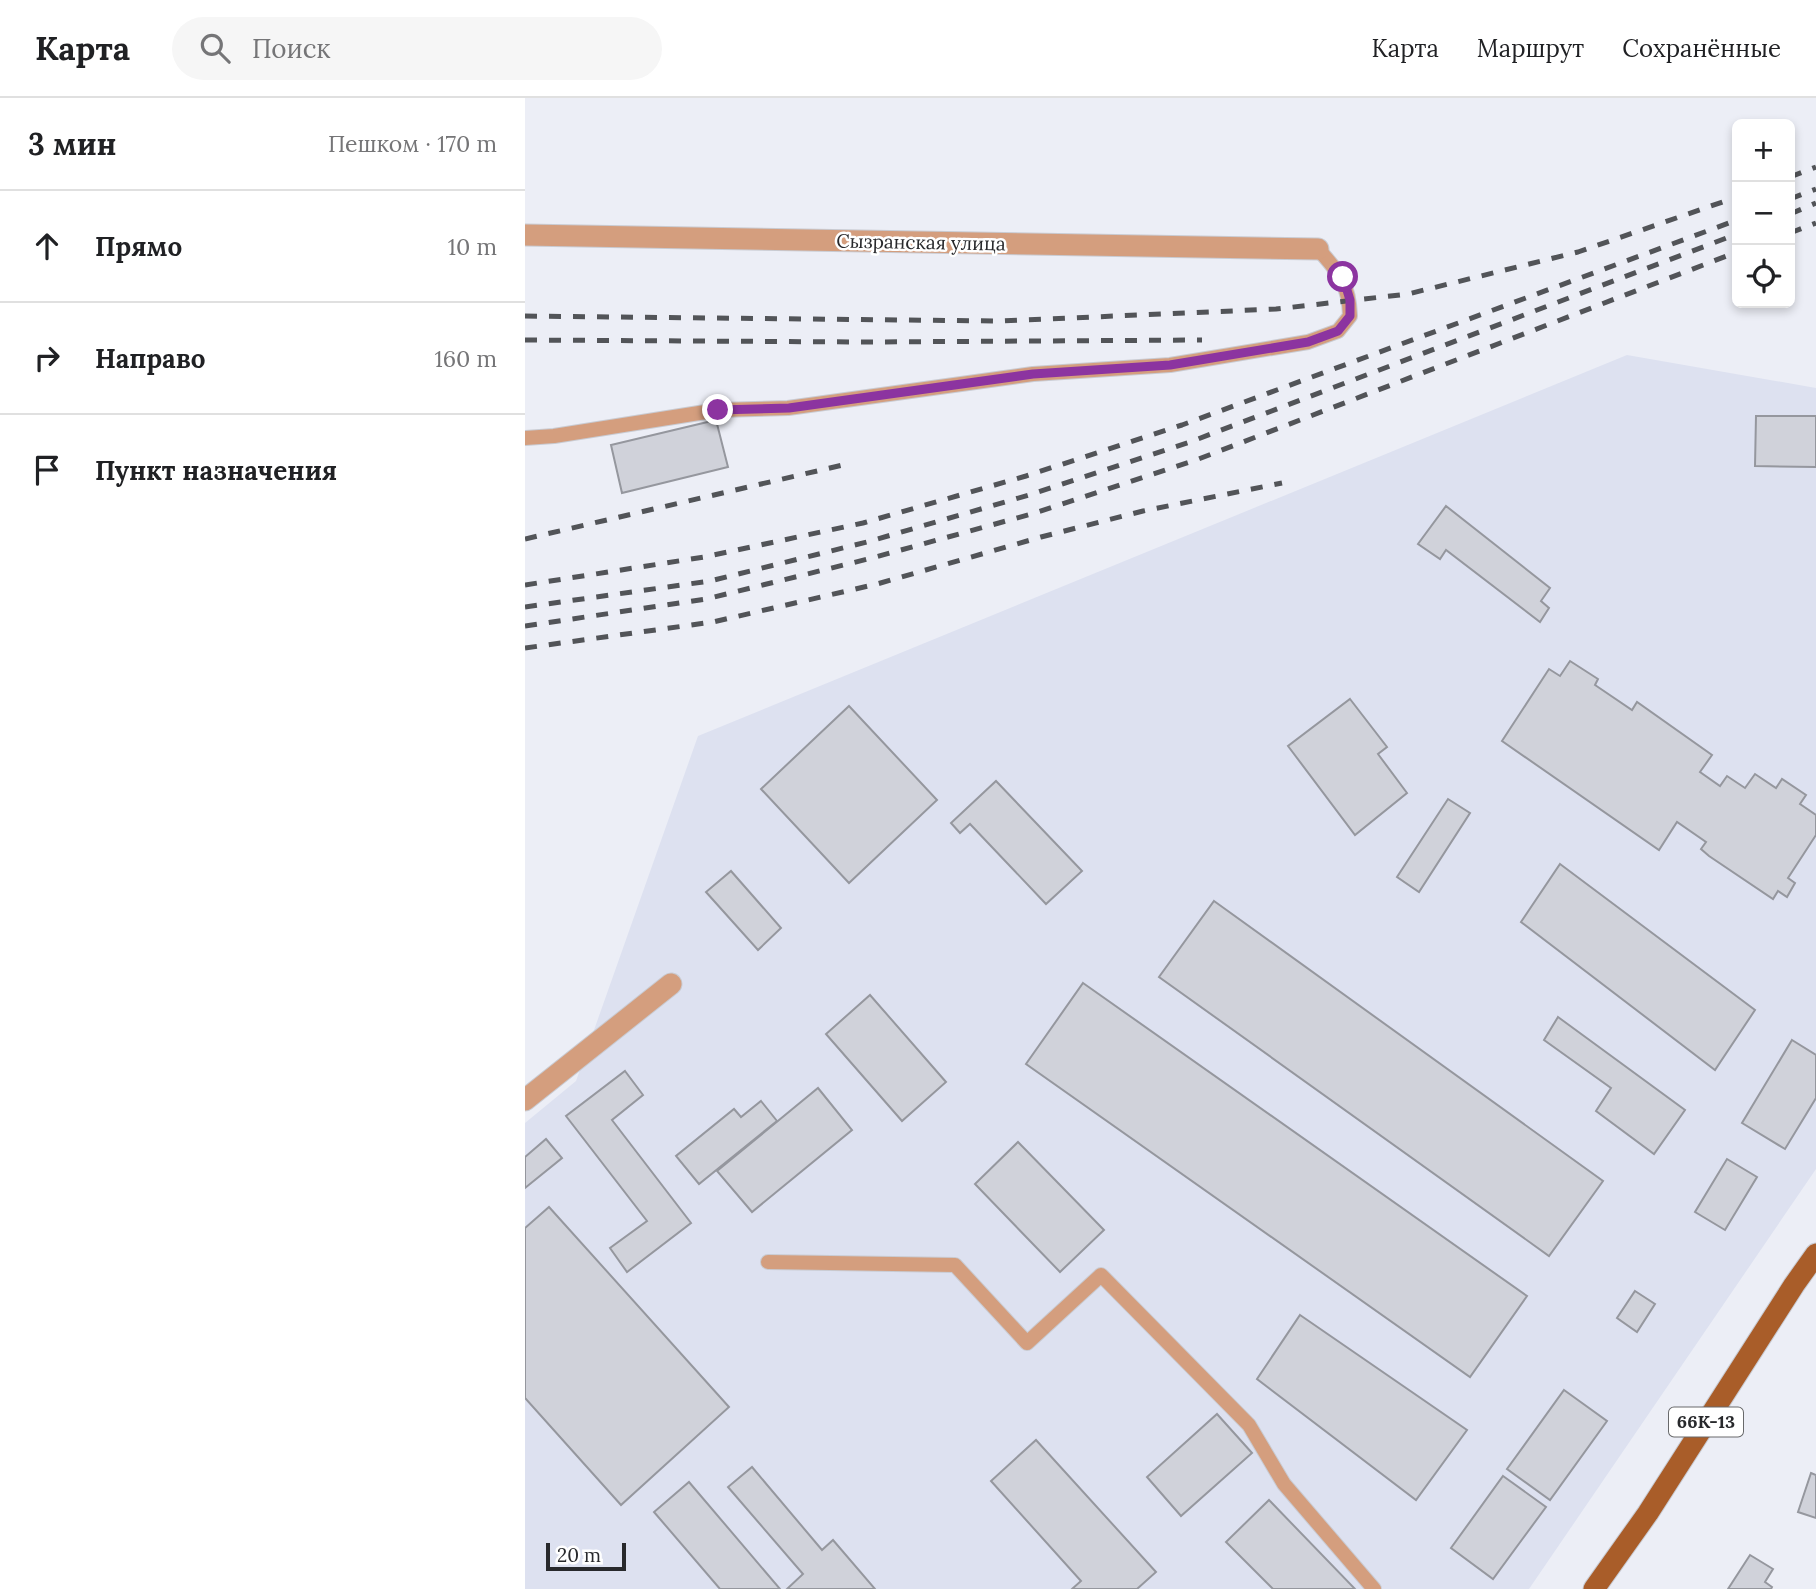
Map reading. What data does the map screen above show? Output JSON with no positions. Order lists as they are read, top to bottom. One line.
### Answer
{"streets":{"main road":["66К-13"],"street":["Сызранская улица"]},"scale_bar":"20 m","page":{"header":"Карта","search":"Поиск","nav":["Карта","Маршрут","Сохранённые"],"heading":["3 мин","Пешком · 170 m"],"map_buttons":["+","−"],"list":[["Прямо","10 m"],["Направо","160 m"],"Пункт назначения"],"scale":"20 m"}}
